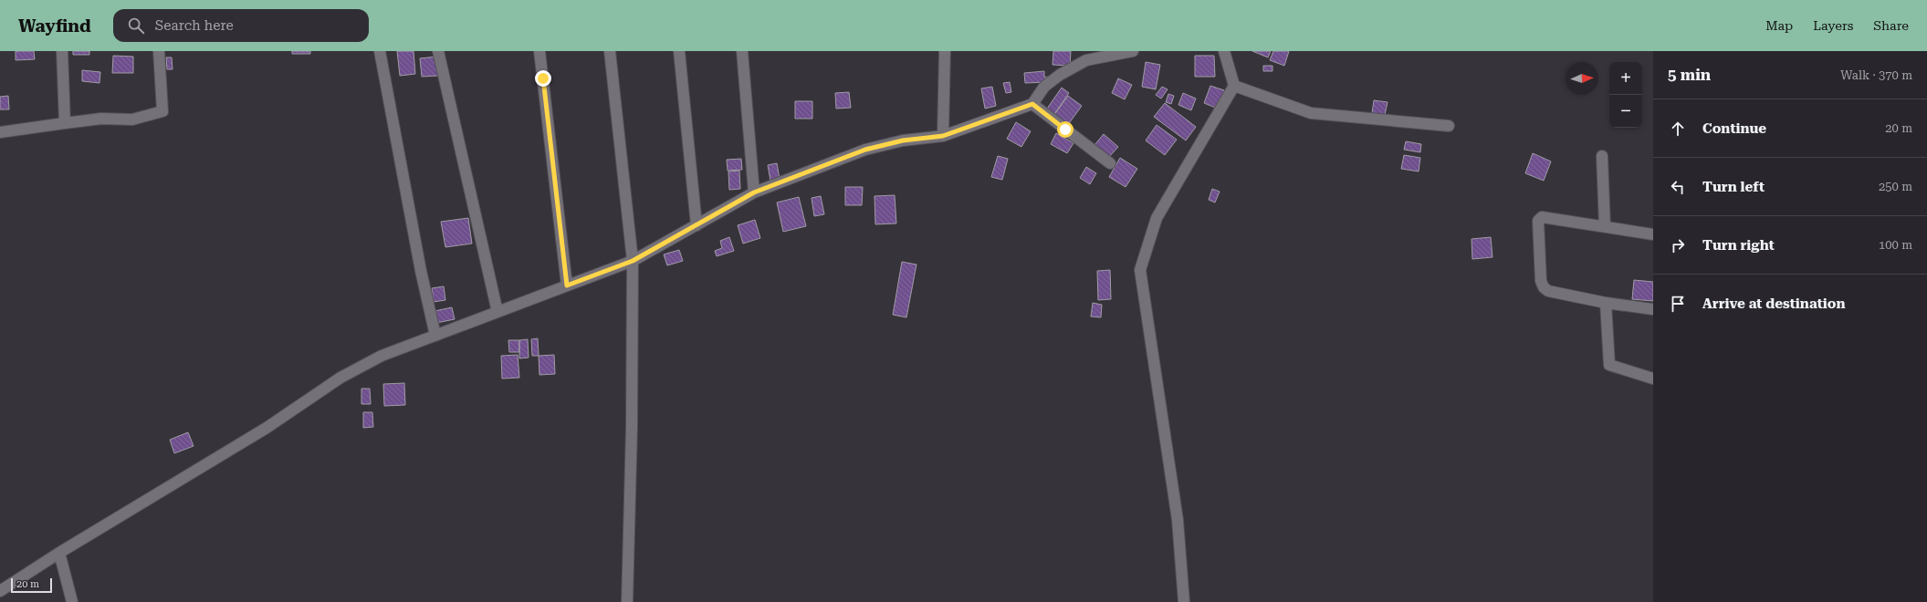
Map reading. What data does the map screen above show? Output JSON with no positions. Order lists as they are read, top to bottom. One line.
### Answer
{"scale_bar":"20 m","north":"right","page":{"header":"Wayfind","search":"Search here","nav":["Map","Layers","Share"],"heading":["5 min","Walk · 370 m"],"map_buttons":["+","−"],"list":[["Continue","20 m"],["Turn left","250 m"],["Turn right","100 m"],"Arrive at destination"],"scale":"20 m"}}
